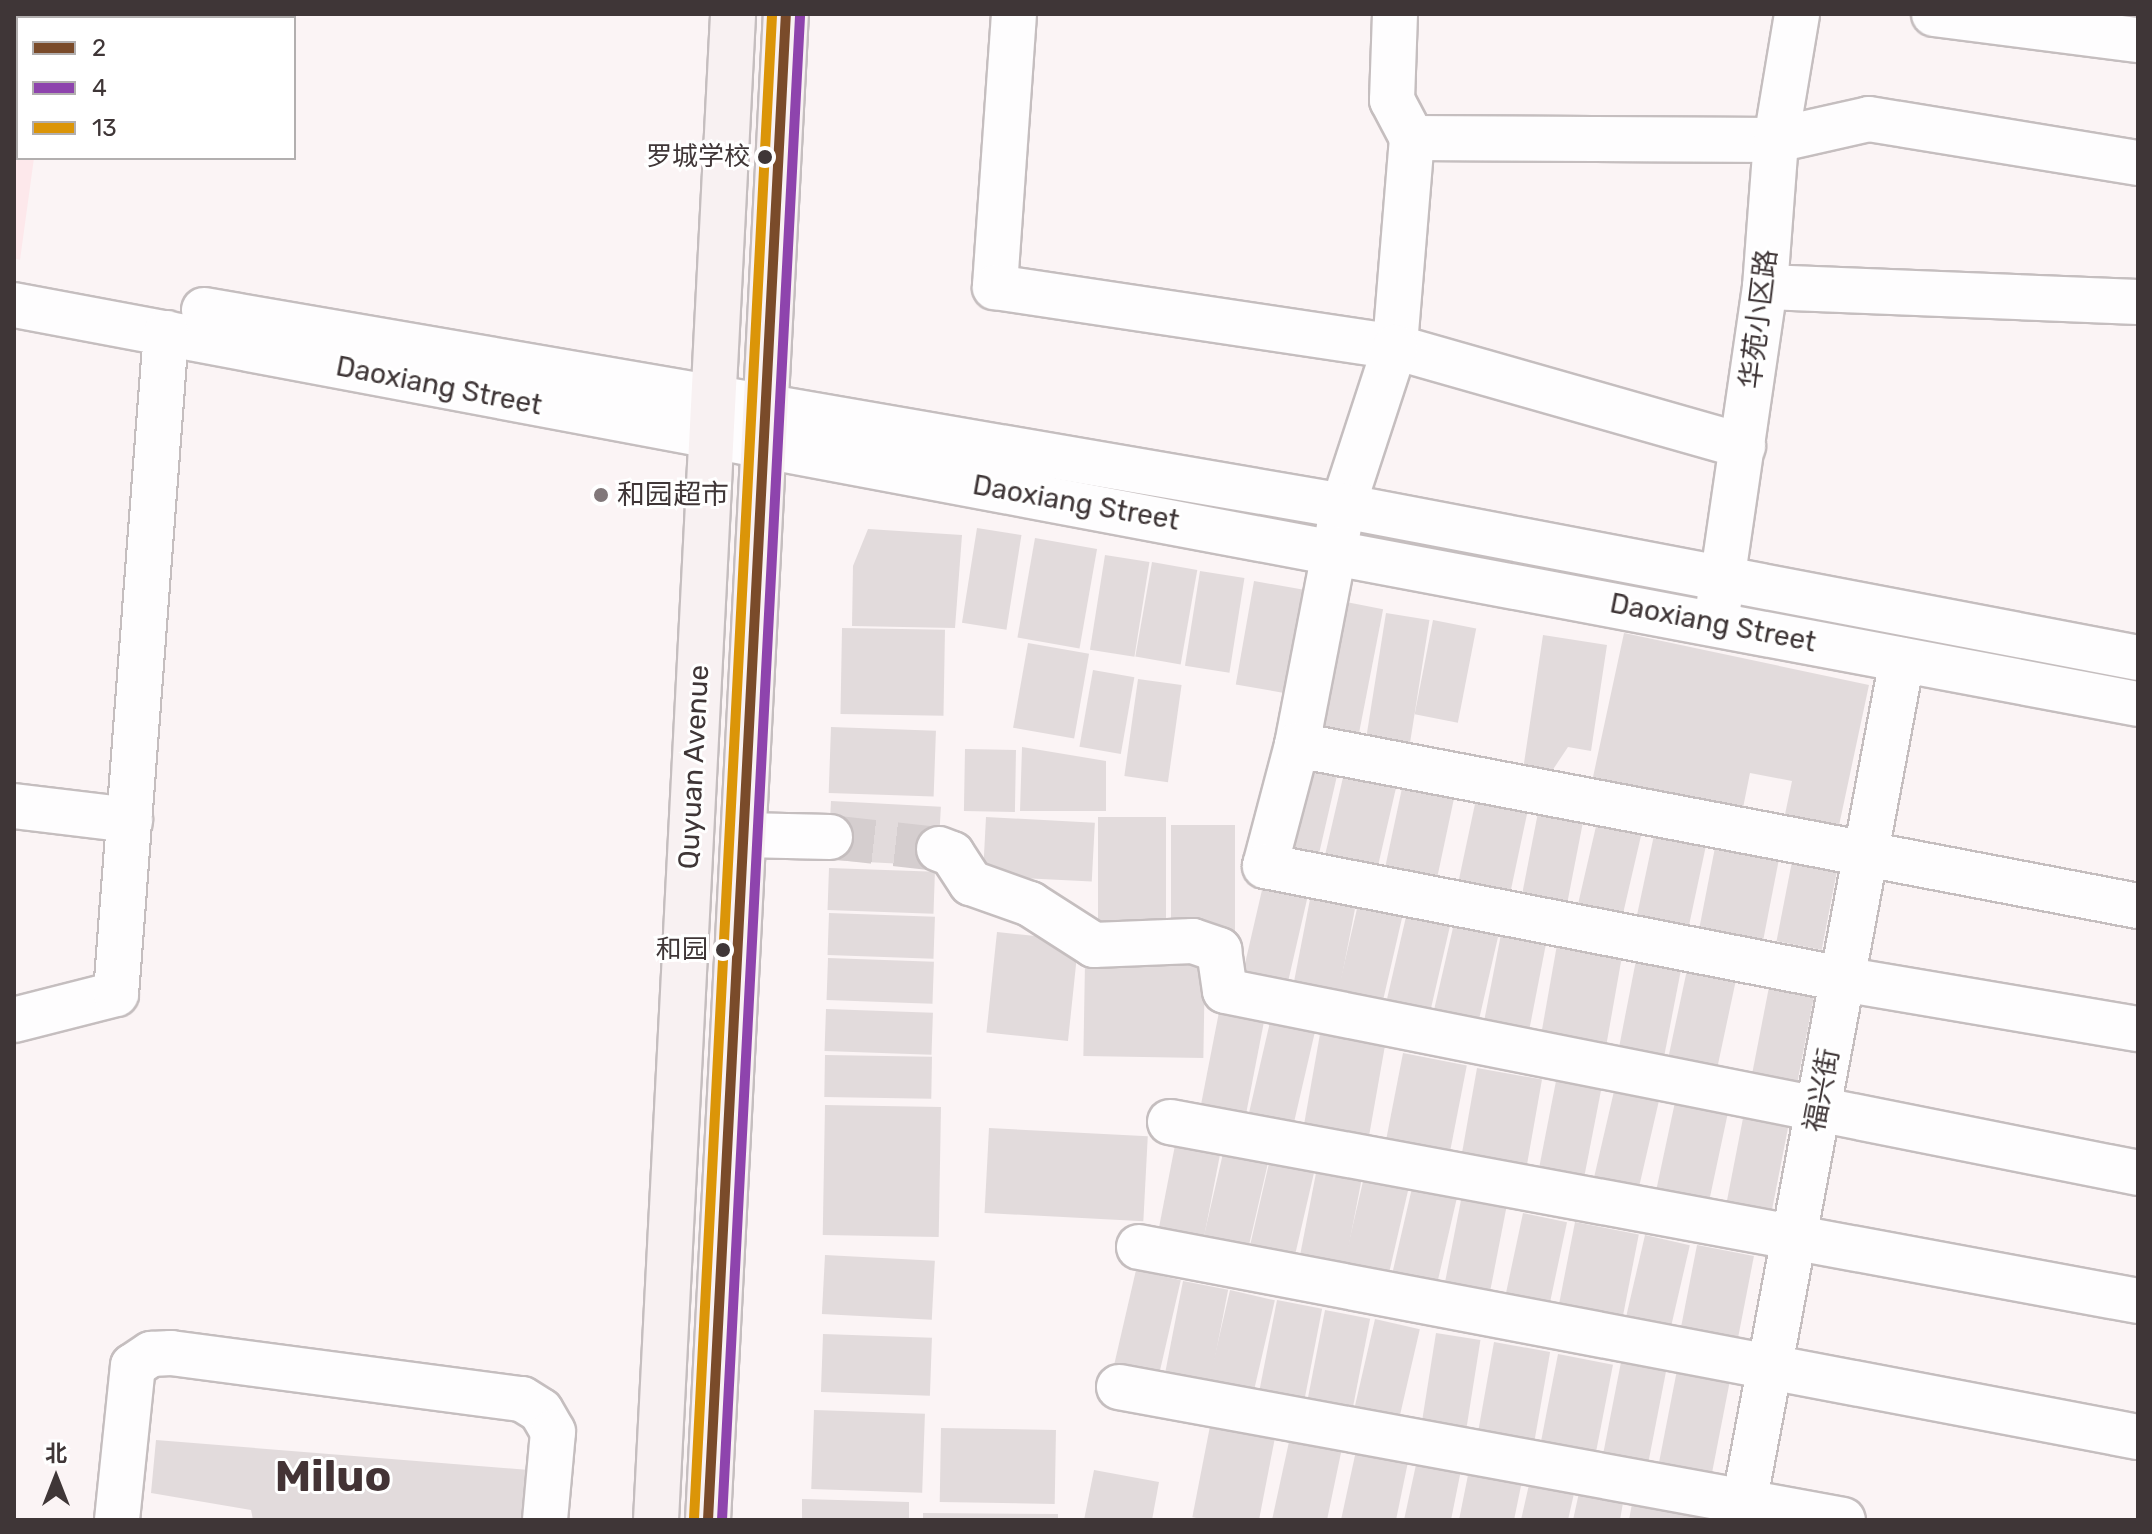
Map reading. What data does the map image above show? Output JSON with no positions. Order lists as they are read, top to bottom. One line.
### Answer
{"streets":{"main road":["Quyuan Avenue"],"street":["华苑小区路","Daoxiang Street","福兴街"]},"crossings":[["华苑小区路","Daoxiang Street"],["Daoxiang Street","Quyuan Avenue"],["Daoxiang Street","福兴街"]],"districts":["Miluo"],"places":["罗城学校","和园超市","和园"],"lines":["transit line 2","transit line 13","transit line 4"],"legend":["2","4","13"],"north":"top"}
